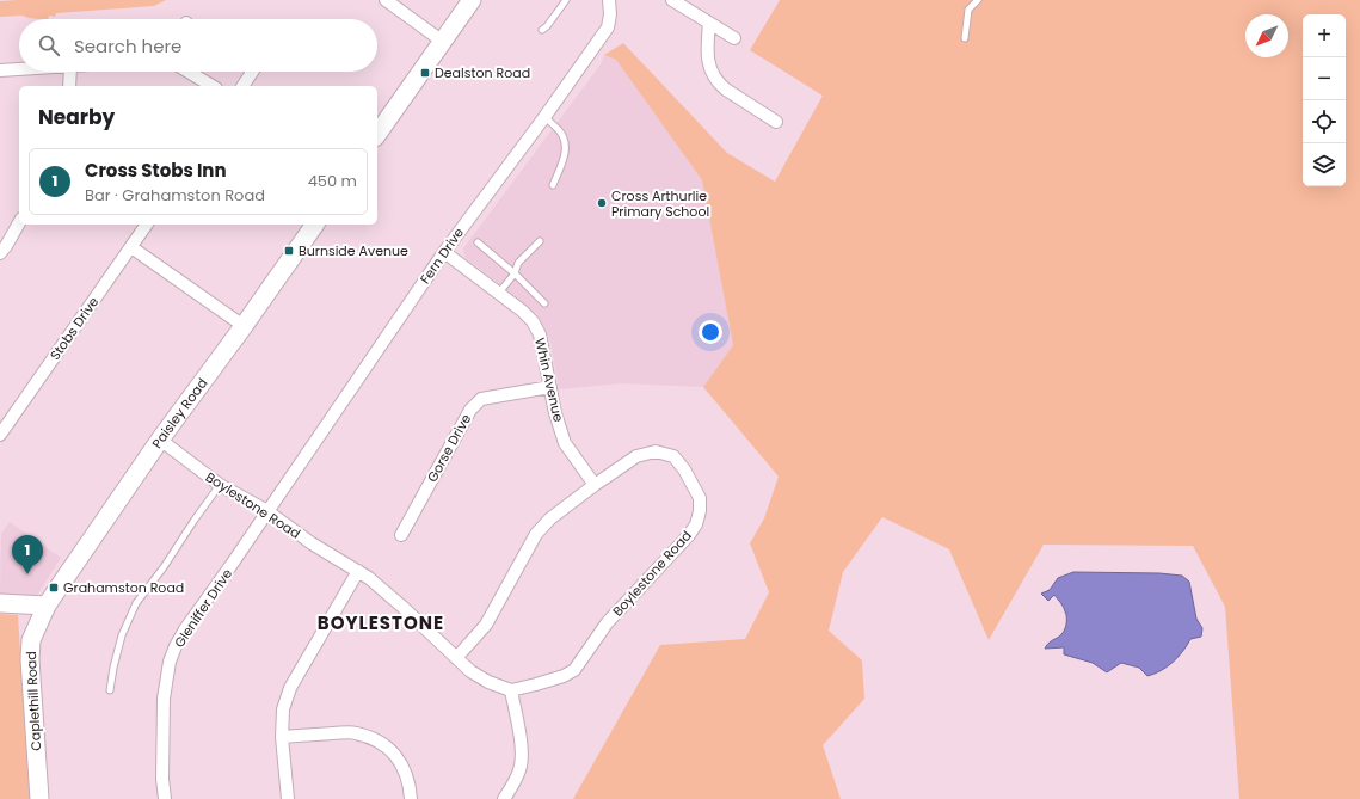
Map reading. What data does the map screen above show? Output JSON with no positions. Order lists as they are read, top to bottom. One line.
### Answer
{"streets":{"main road":["Paisley Road","Caplethill Road"],"street":["Fern Drive","Stobs Drive","Whin Avenue","Gorse Drive","Boylestone Road","Gleniffer Drive"]},"crossings":[["Fern Drive","Whin Avenue"],["Fern Drive","Boylestone Road"],["Fern Drive","Gleniffer Drive"],["Whin Avenue","Gorse Drive"],["Whin Avenue","Boylestone Road"],["Paisley Road","Boylestone Road"],["Paisley Road","Caplethill Road"],["Boylestone Road","Gleniffer Drive"]],"districts":["BOYLESTONE"],"places":{"transit":["Dealston Road","Burnside Avenue","Grahamston Road"],"other":["Cross Arthurlie Primary School"]},"north":"bottom left","page":{"map_buttons":["+","−"],"search":"Search here","heading":"Nearby","list":[{"mark":"1","name":"Cross Stobs Inn","note":"Bar · Grahamston Road","value":"450 m"}],"pins":"1"}}
